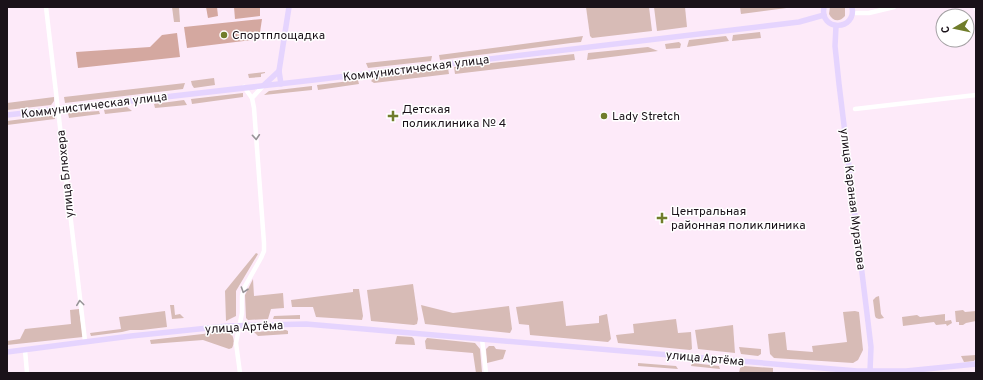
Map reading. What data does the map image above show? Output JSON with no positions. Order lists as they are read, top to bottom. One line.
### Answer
{"streets":{"main road":["Коммунистическая улица","улица Караная Муратова","улица Артёма"],"street":["улица Блюхера"]},"crossings":[["Коммунистическая улица","улица Блюхера"],["улица Блюхера","улица Артёма"],["улица Караная Муратова","улица Артёма"]],"one_way":["улица Блюхера"],"places":{"other":["Спортплощадка","Lady Stretch"],"health":["Детская поликлиника № 4","Центральная районная поликлиника"]},"north":"left"}
